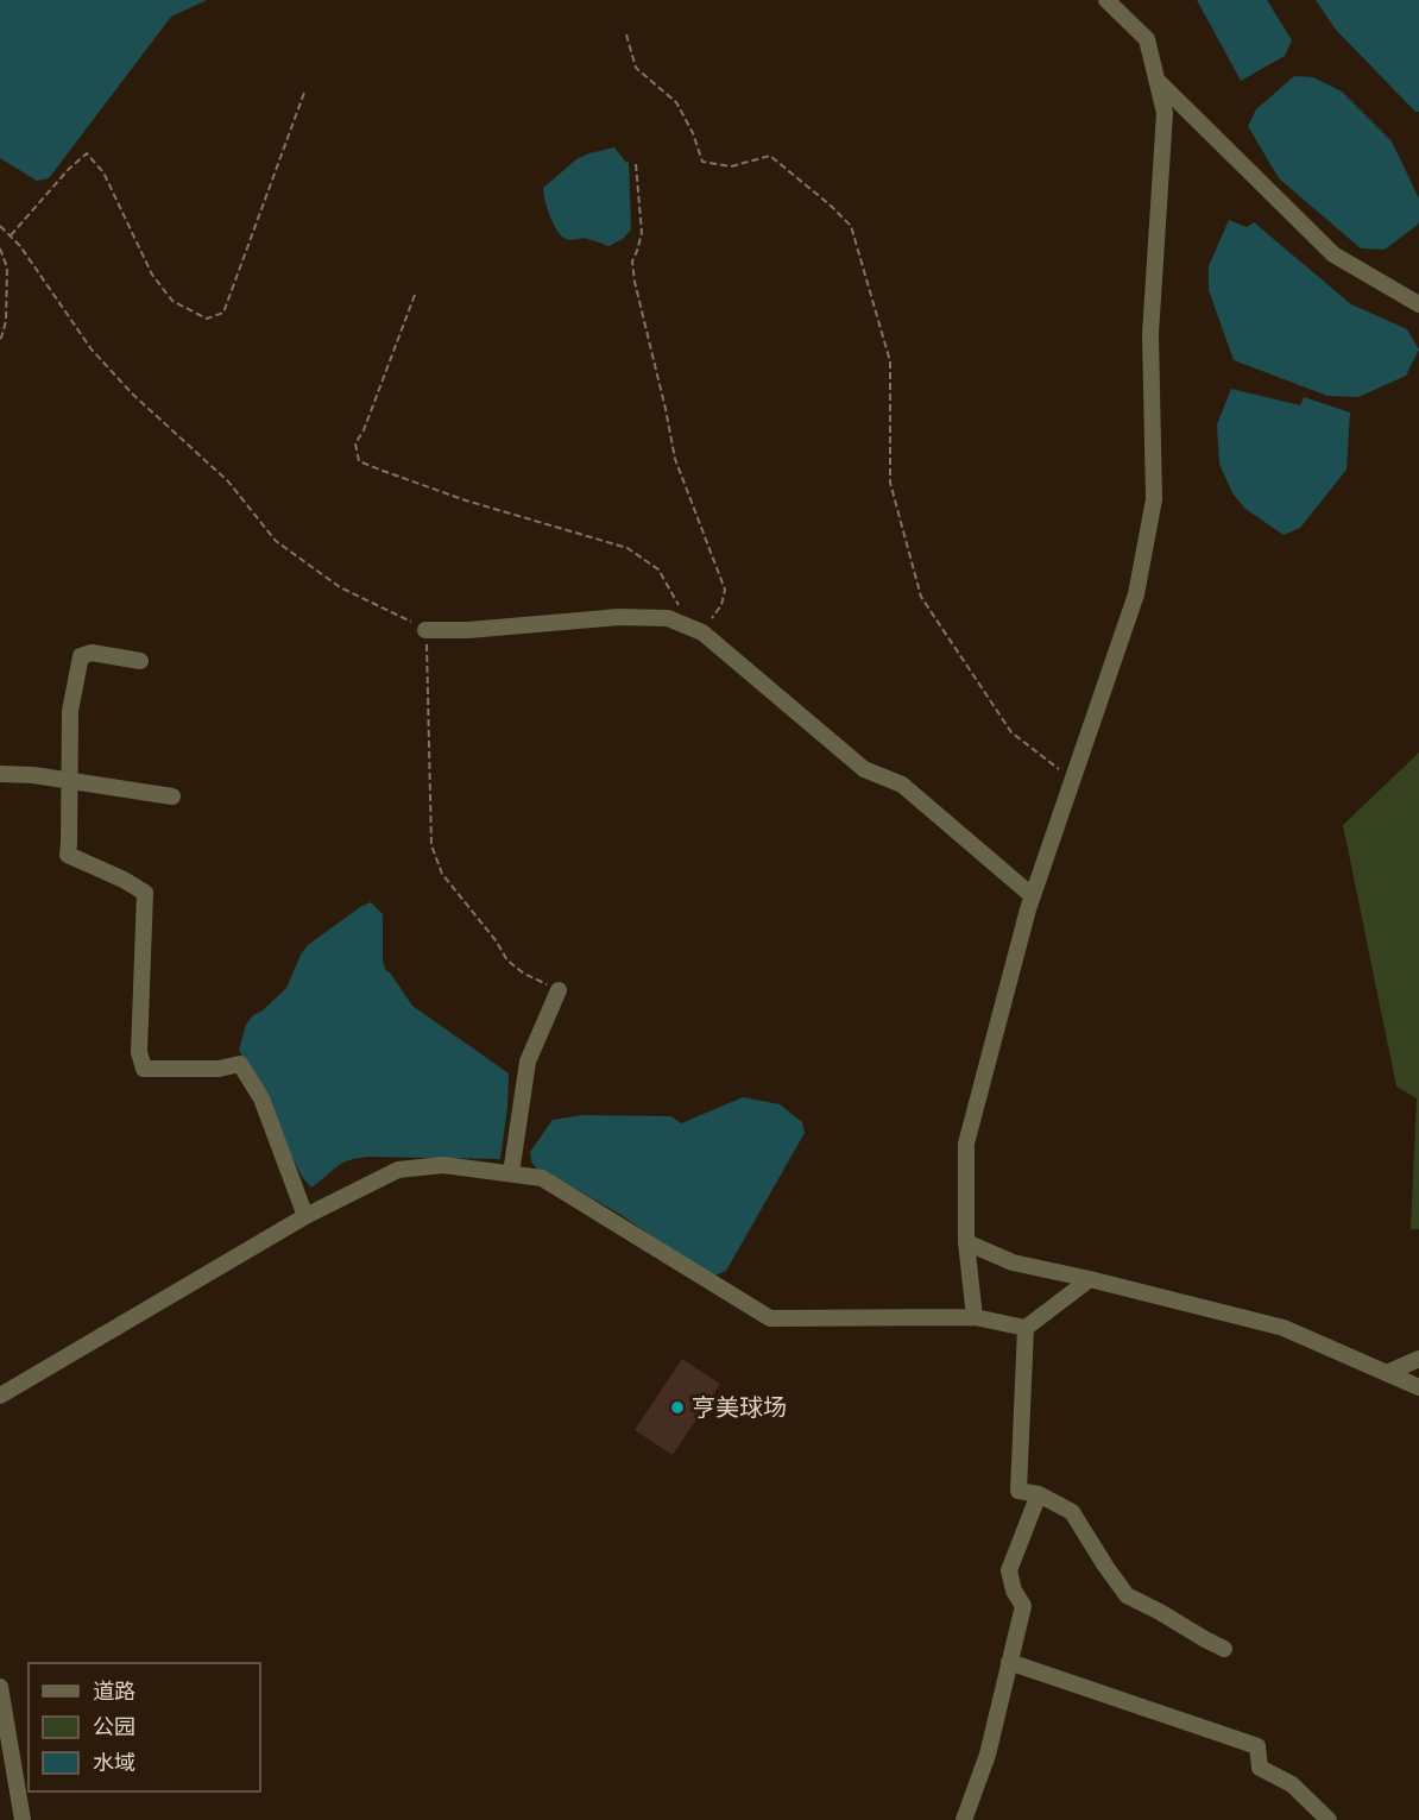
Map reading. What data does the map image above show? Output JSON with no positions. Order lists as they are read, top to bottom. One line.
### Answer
{"places":["亨美球场"],"legend":["道路","公园","水域"]}
